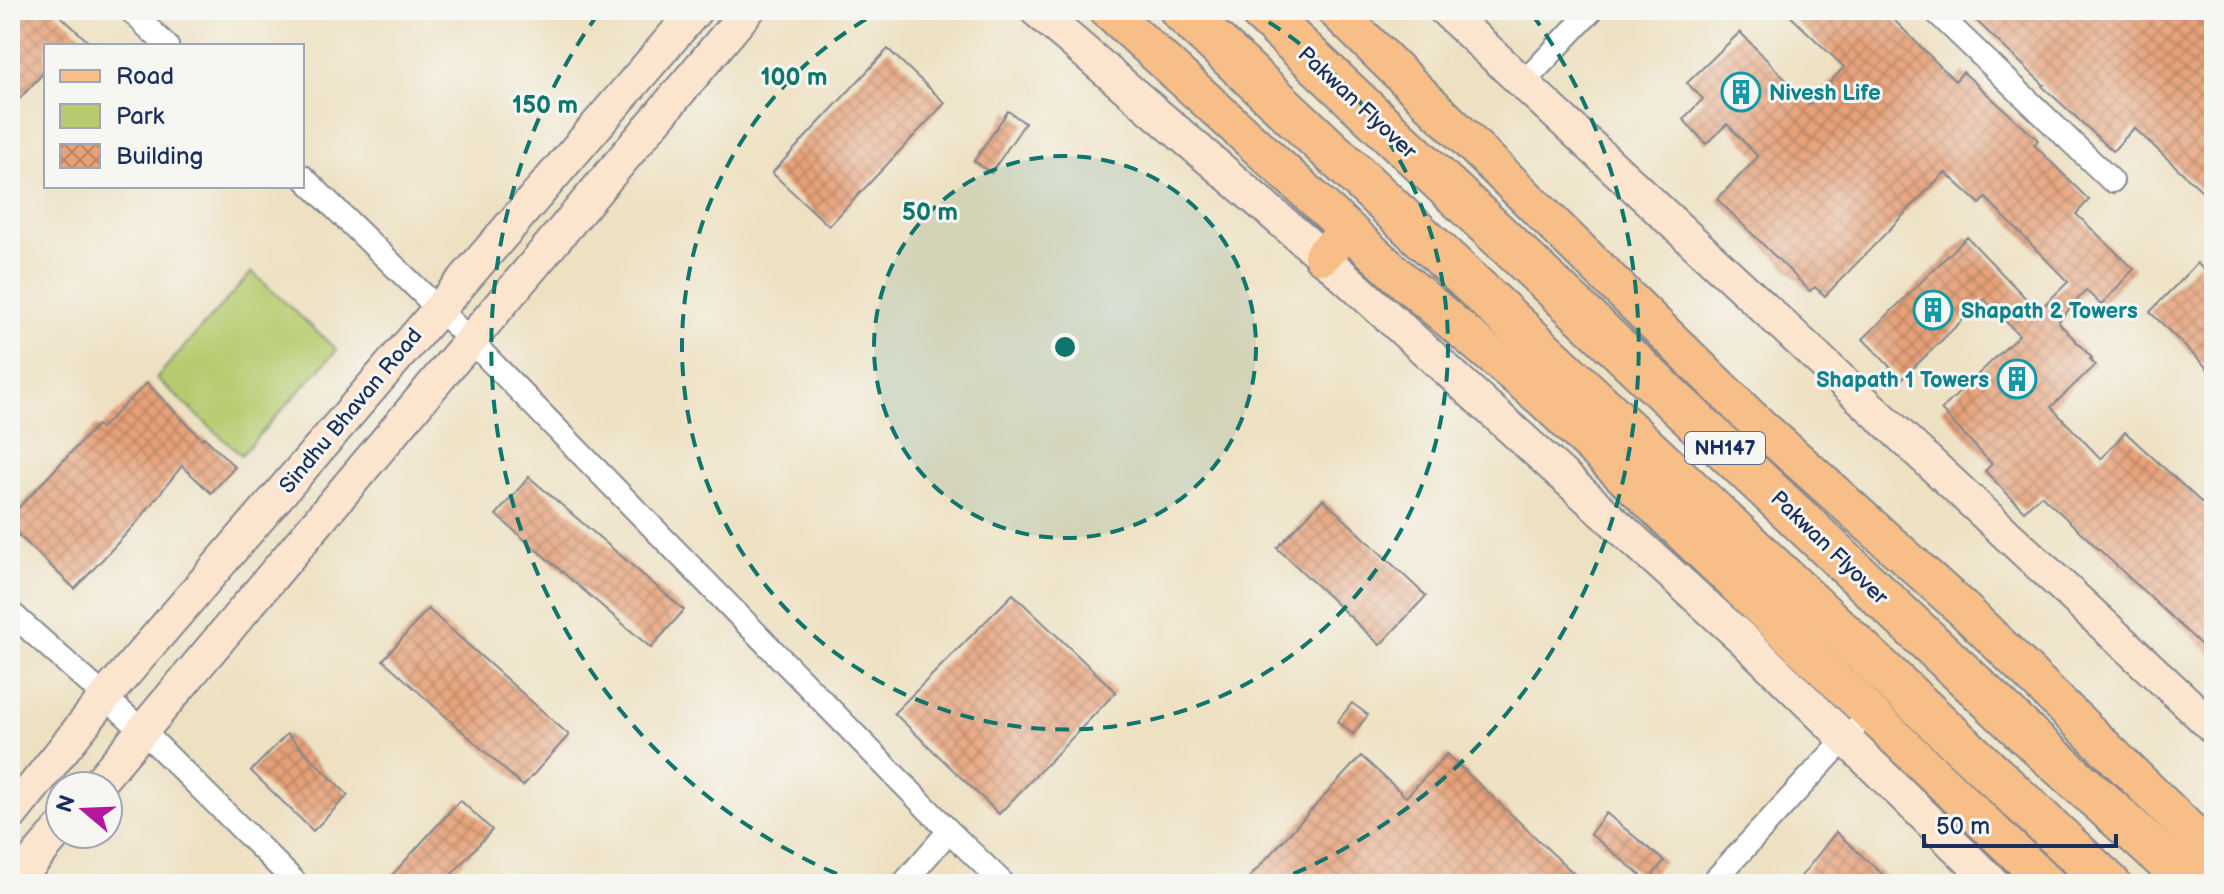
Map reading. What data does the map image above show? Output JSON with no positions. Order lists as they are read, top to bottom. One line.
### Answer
{"streets":{"highway":["Pakwan Flyover","NH147"],"street":["Sindhu Bhavan Road"]},"places":{"building":["Nivesh Life","Shapath 2 Towers","Shapath 1 Towers"]},"legend":["Road","Park","Building"],"scale_bar":"50 m","north":"left","rings":["100 m","150 m","50 m"]}
